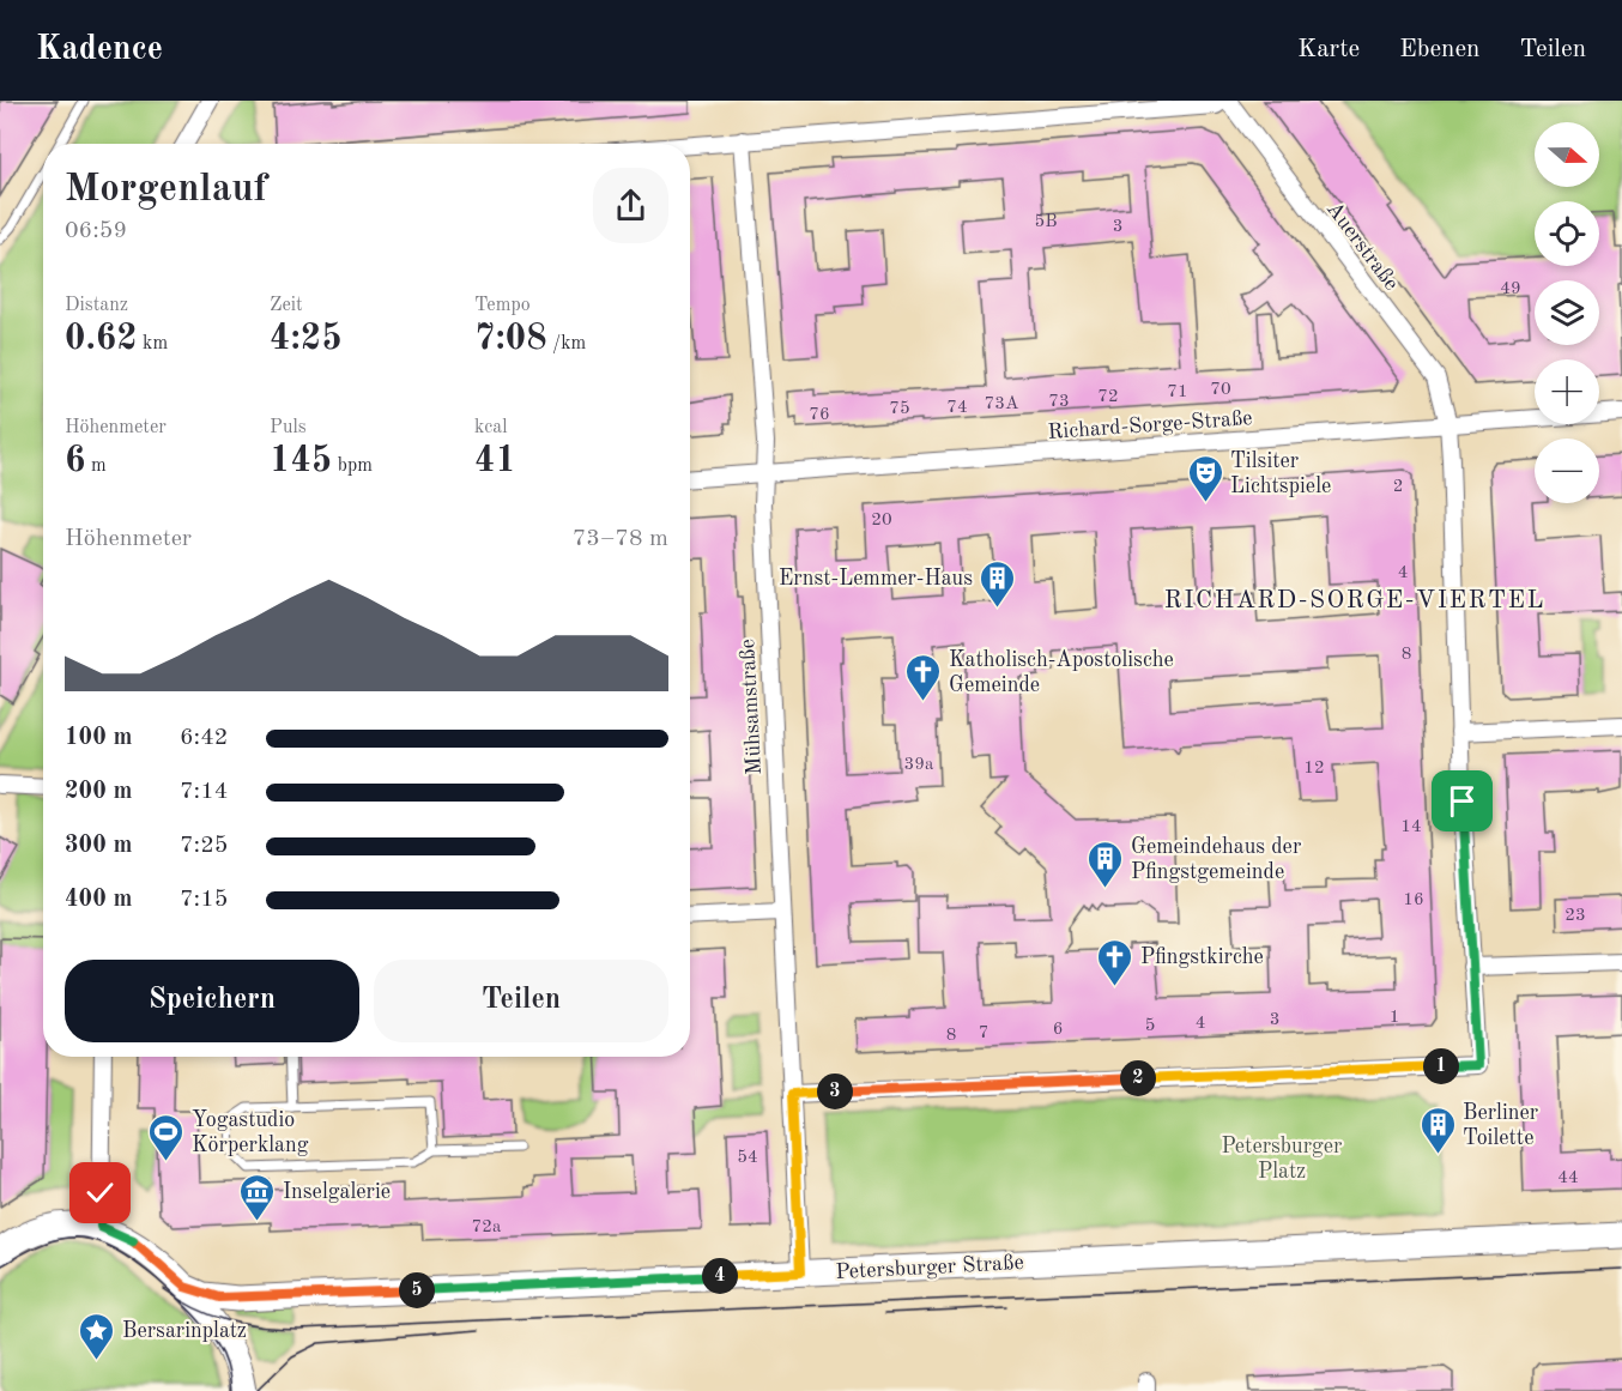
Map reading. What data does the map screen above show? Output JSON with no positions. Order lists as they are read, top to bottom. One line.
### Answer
{"streets":{"main road":["Petersburger Straße"],"street":["Auerstraße","Richard-Sorge-Straße","Mühsamstraße"]},"crossings":[["Auerstraße","Richard-Sorge-Straße"],["Auerstraße","Mühsamstraße"],["Richard-Sorge-Straße","Mühsamstraße"],["Mühsamstraße","Petersburger Straße"]],"districts":["RICHARD-SORGE-VIERTEL"],"parks":["Petersburger Platz"],"places":{"theatre":["Tilsiter Lichtspiele"],"building":["Ernst-Lemmer-Haus","Gemeindehaus der Pfingstgemeinde","Berliner Toilette"],"church":["Katholisch-Apostolische Gemeinde","Pfingstkirche"],"sports":["Yogastudio Körperklang"],"museum":["Inselgalerie"],"place":["Bersarinplatz"]},"house_numbers":["5B","3","49","70","71","72","73","73A","74","75","76","2","20","4","8","39a","12","14","16","23","1","3","4","5","6","7","8","54","44","72a"],"north":"right","page":{"header":"Kadence","nav":["Karte","Ebenen","Teilen"],"map_buttons":["+","−"],"heading":["Morgenlauf","06:59"],"stats":[["Distanz","0.62 km"],["Zeit","4:25"],["Tempo","7:08 /km"],["Höhenmeter","6 m"],["Puls","145 bpm"],["kcal","41"]],"chart":["Höhenmeter","73–78 m"],"list":[{"name":"100 m","note":"6:42"},{"name":"200 m","note":"7:14"},{"name":"300 m","note":"7:25"},{"name":"400 m","note":"7:15"}],"buttons":["Speichern","Teilen"],"pins":["1","2","3","4","5"]}}
